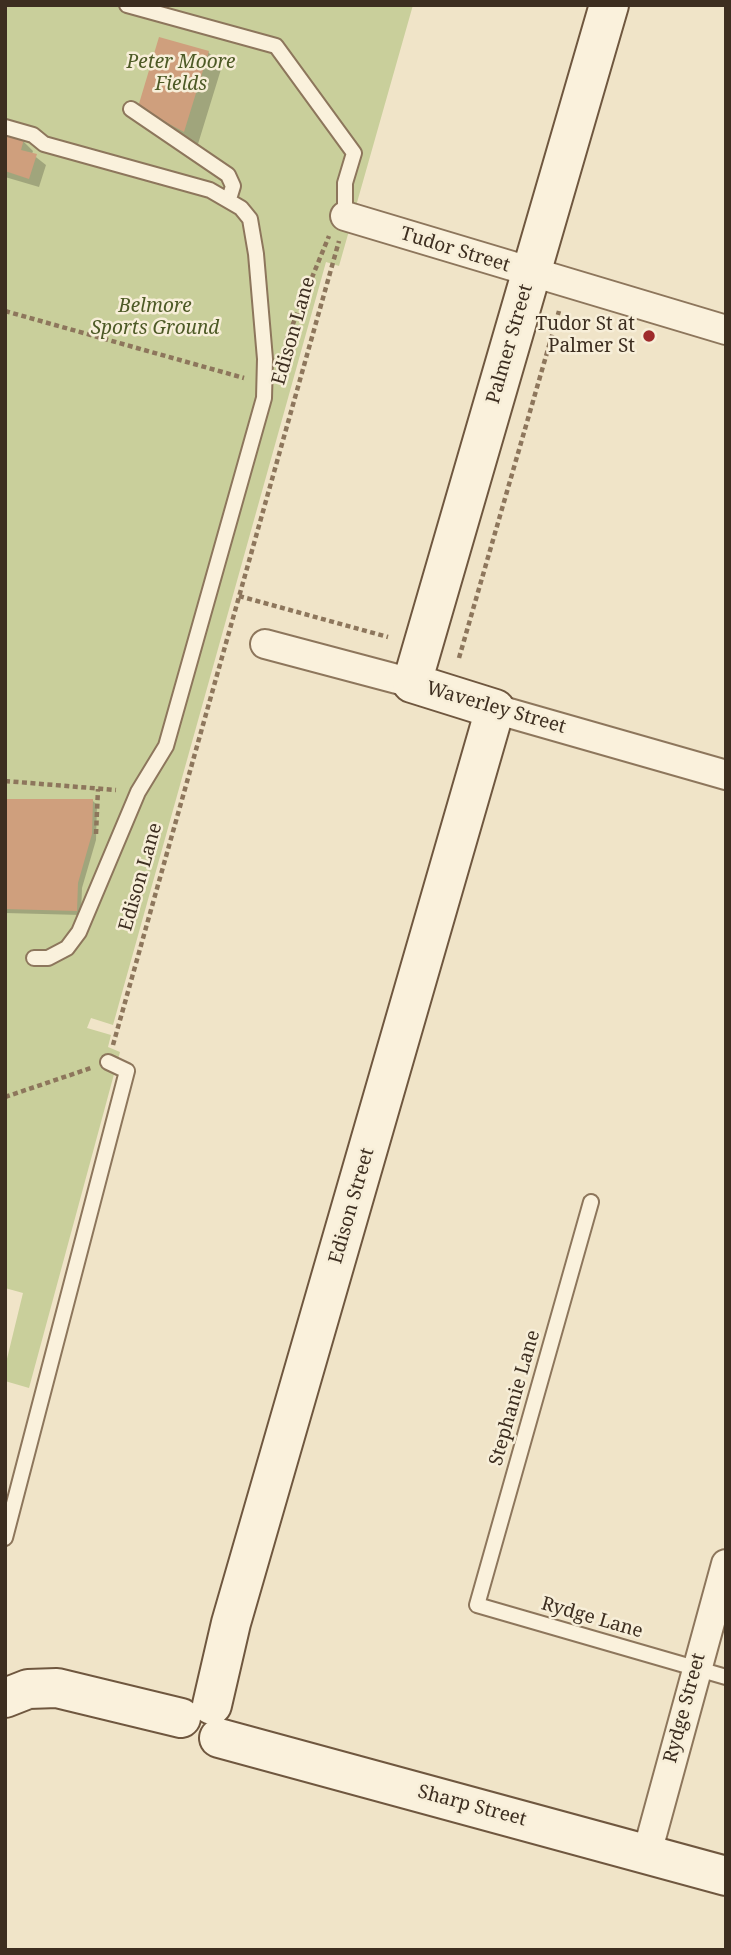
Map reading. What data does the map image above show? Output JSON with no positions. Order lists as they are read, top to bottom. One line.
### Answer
{"streets":{"street":["Tudor Street","Palmer Street","Waverley Street","Edison Street","Rydge Street","Sharp Street"],"lane":["Stephanie Lane","Rydge Lane"],"path":["Edison Lane"]},"crossings":[["Tudor Street","Edison Lane"],["Tudor Street","Palmer Street"],["Palmer Street","Waverley Street"],["Waverley Street","Edison Street"],["Edison Street","Sharp Street"],["Stephanie Lane","Rydge Lane"],["Rydge Lane","Rydge Street"],["Rydge Street","Sharp Street"]],"parks":["Peter Moore Fields","Belmore Sports Ground"],"places":["Tudor St at Palmer St"]}
